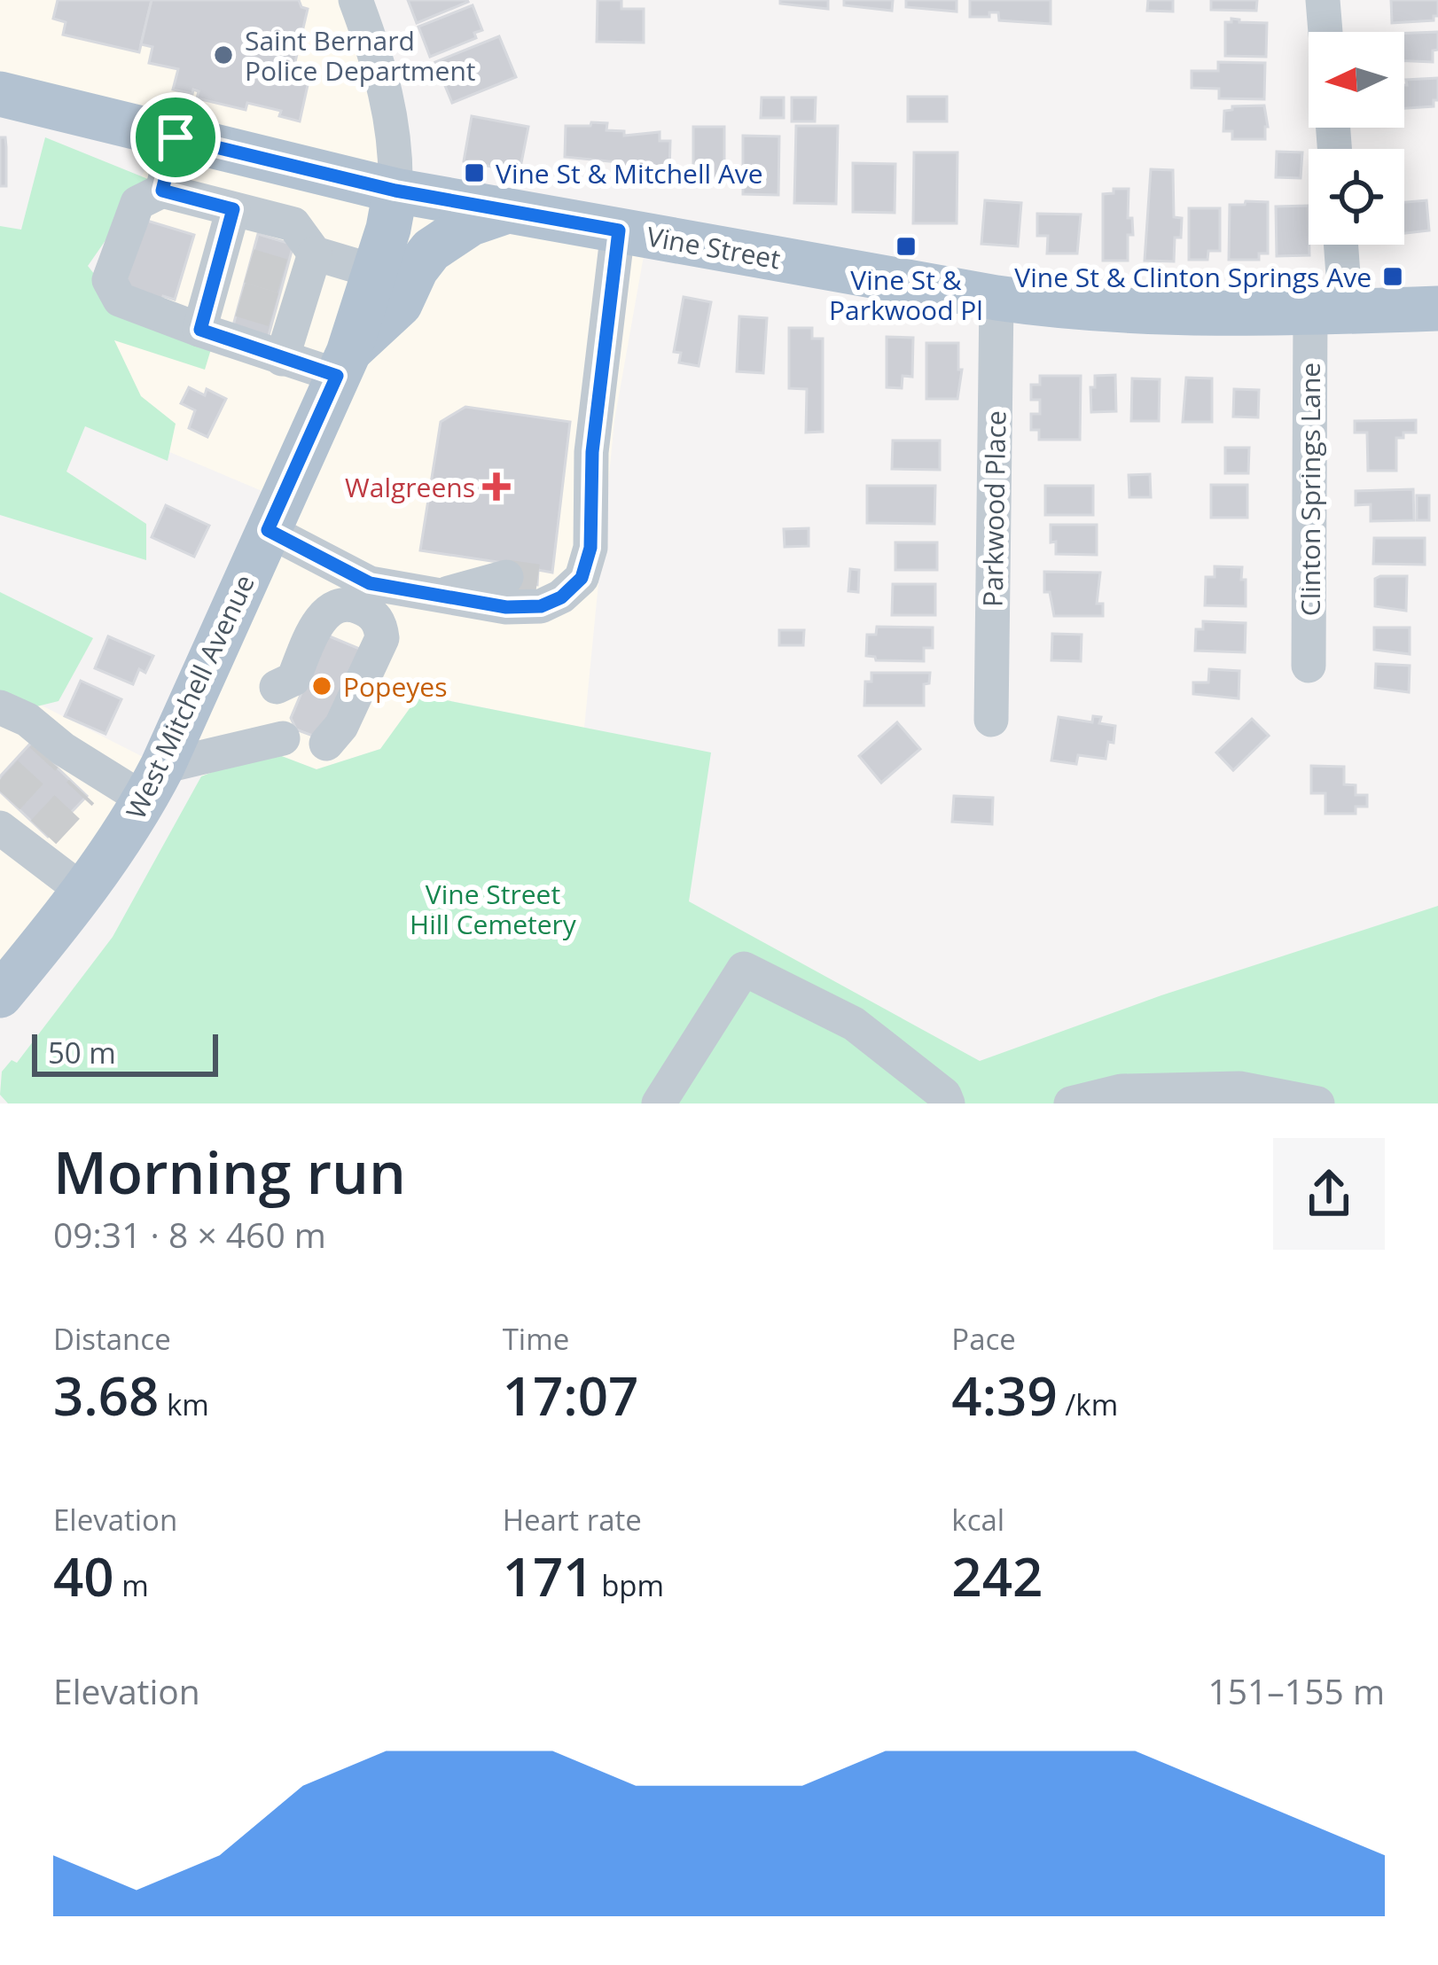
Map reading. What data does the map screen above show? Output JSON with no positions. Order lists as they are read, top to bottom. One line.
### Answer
{"streets":{"main road":["Vine Street","West Mitchell Avenue"],"street":["Clinton Springs Lane","Parkwood Place"]},"crossings":[["Vine Street","Clinton Springs Lane"],["Vine Street","Parkwood Place"],["Vine Street","West Mitchell Avenue"]],"parks":["Vine Street Hill Cemetery"],"places":{"other":["Saint Bernard Police Department","Popeyes"],"transit":["Vine St & Mitchell Ave","Vine St & Parkwood Pl","Vine St & Clinton Springs Ave"],"health":["Walgreens"]},"scale_bar":"50 m","north":"left","page":{"scale":"50 m","heading":["Morning run","09:31 · 8 × 460 m"],"stats":[["Distance","3.68 km"],["Time","17:07"],["Pace","4:39 /km"],["Elevation","40 m"],["Heart rate","171 bpm"],["kcal","242"]],"chart":["Elevation","151–155 m"]}}
